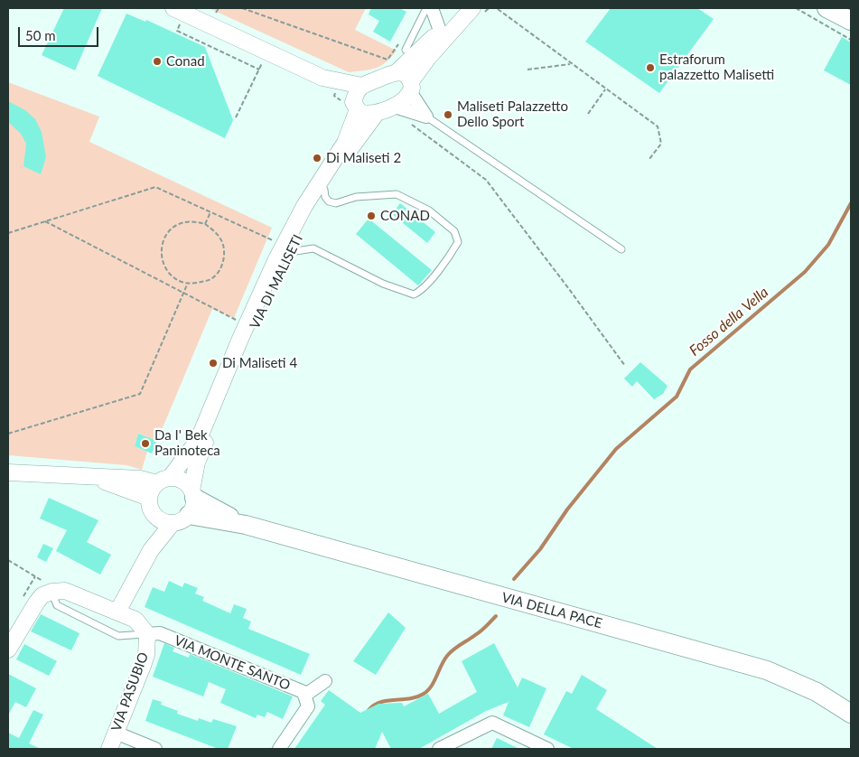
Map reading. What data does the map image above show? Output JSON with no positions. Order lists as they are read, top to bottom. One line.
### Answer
{"streets":{"main road":["VIA DELLA PACE"],"street":["VIA DI MALISETI","VIA MONTE SANTO","VIA PASUBIO"]},"crossings":[["VIA MONTE SANTO","VIA PASUBIO"]],"water":["Fosso della Vella"],"places":["Conad","Estraforum palazzetto Malisetti","Maliseti Palazzetto Dello Sport","Di Maliseti 2","CONAD","Di Maliseti 4","Da I' Bek Paninoteca"],"scale_bar":"50 m"}
